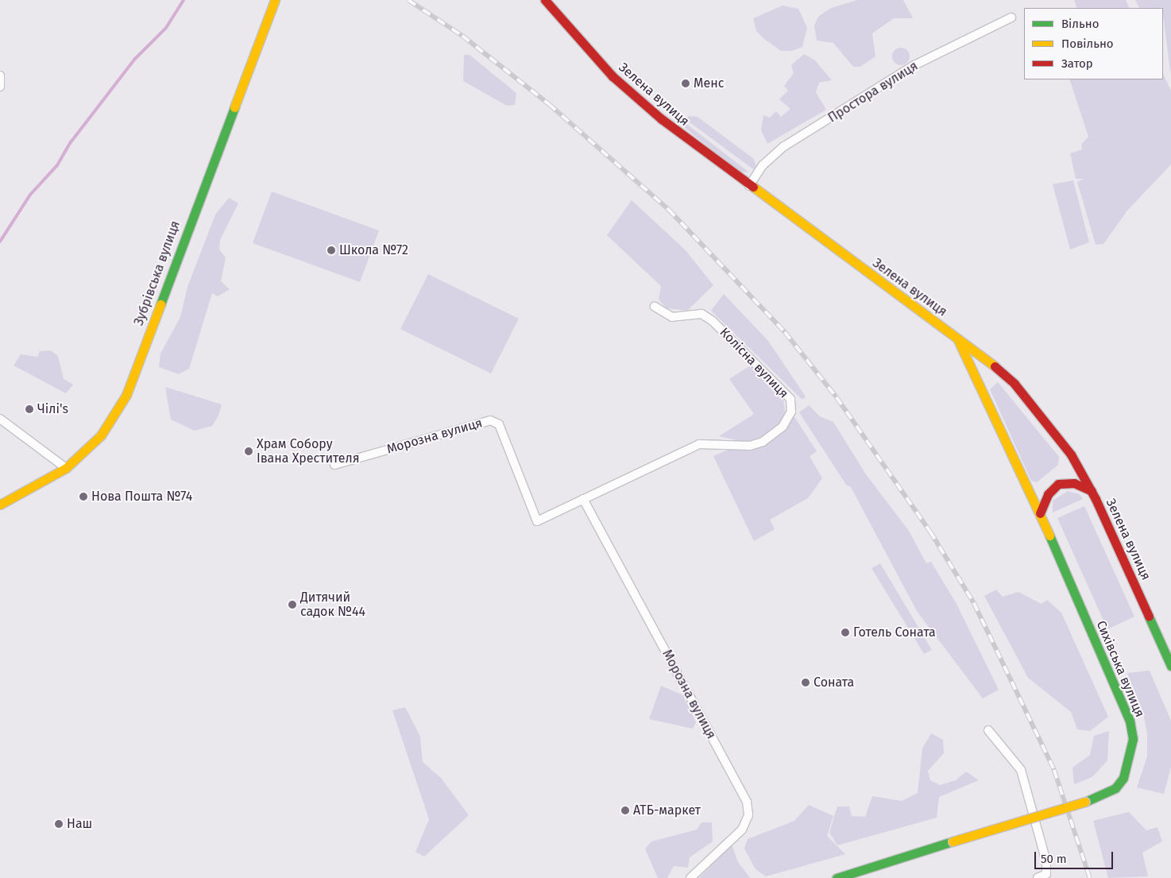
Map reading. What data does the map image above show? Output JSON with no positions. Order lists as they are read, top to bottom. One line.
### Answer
{"streets":{"main road":["Зелена вулиця","Зубрівська вулиця","Сихівська вулиця"],"street":["Простора вулиця","Колісна вулиця","Морозна вулиця"]},"crossings":[["Простора вулиця","Зелена вулиця"],["Зелена вулиця","Сихівська вулиця"],["Колісна вулиця","Морозна вулиця"]],"places":["Менс","Школа №72","Чілі's","Храм Собору Івана Хрестителя","Нова Пошта №74","Дитячий садок №44","Готель Соната","Соната","АТБ-маркет","Наш"],"legend":["Вільно","Повільно","Затор"],"scale_bar":"50 m"}
